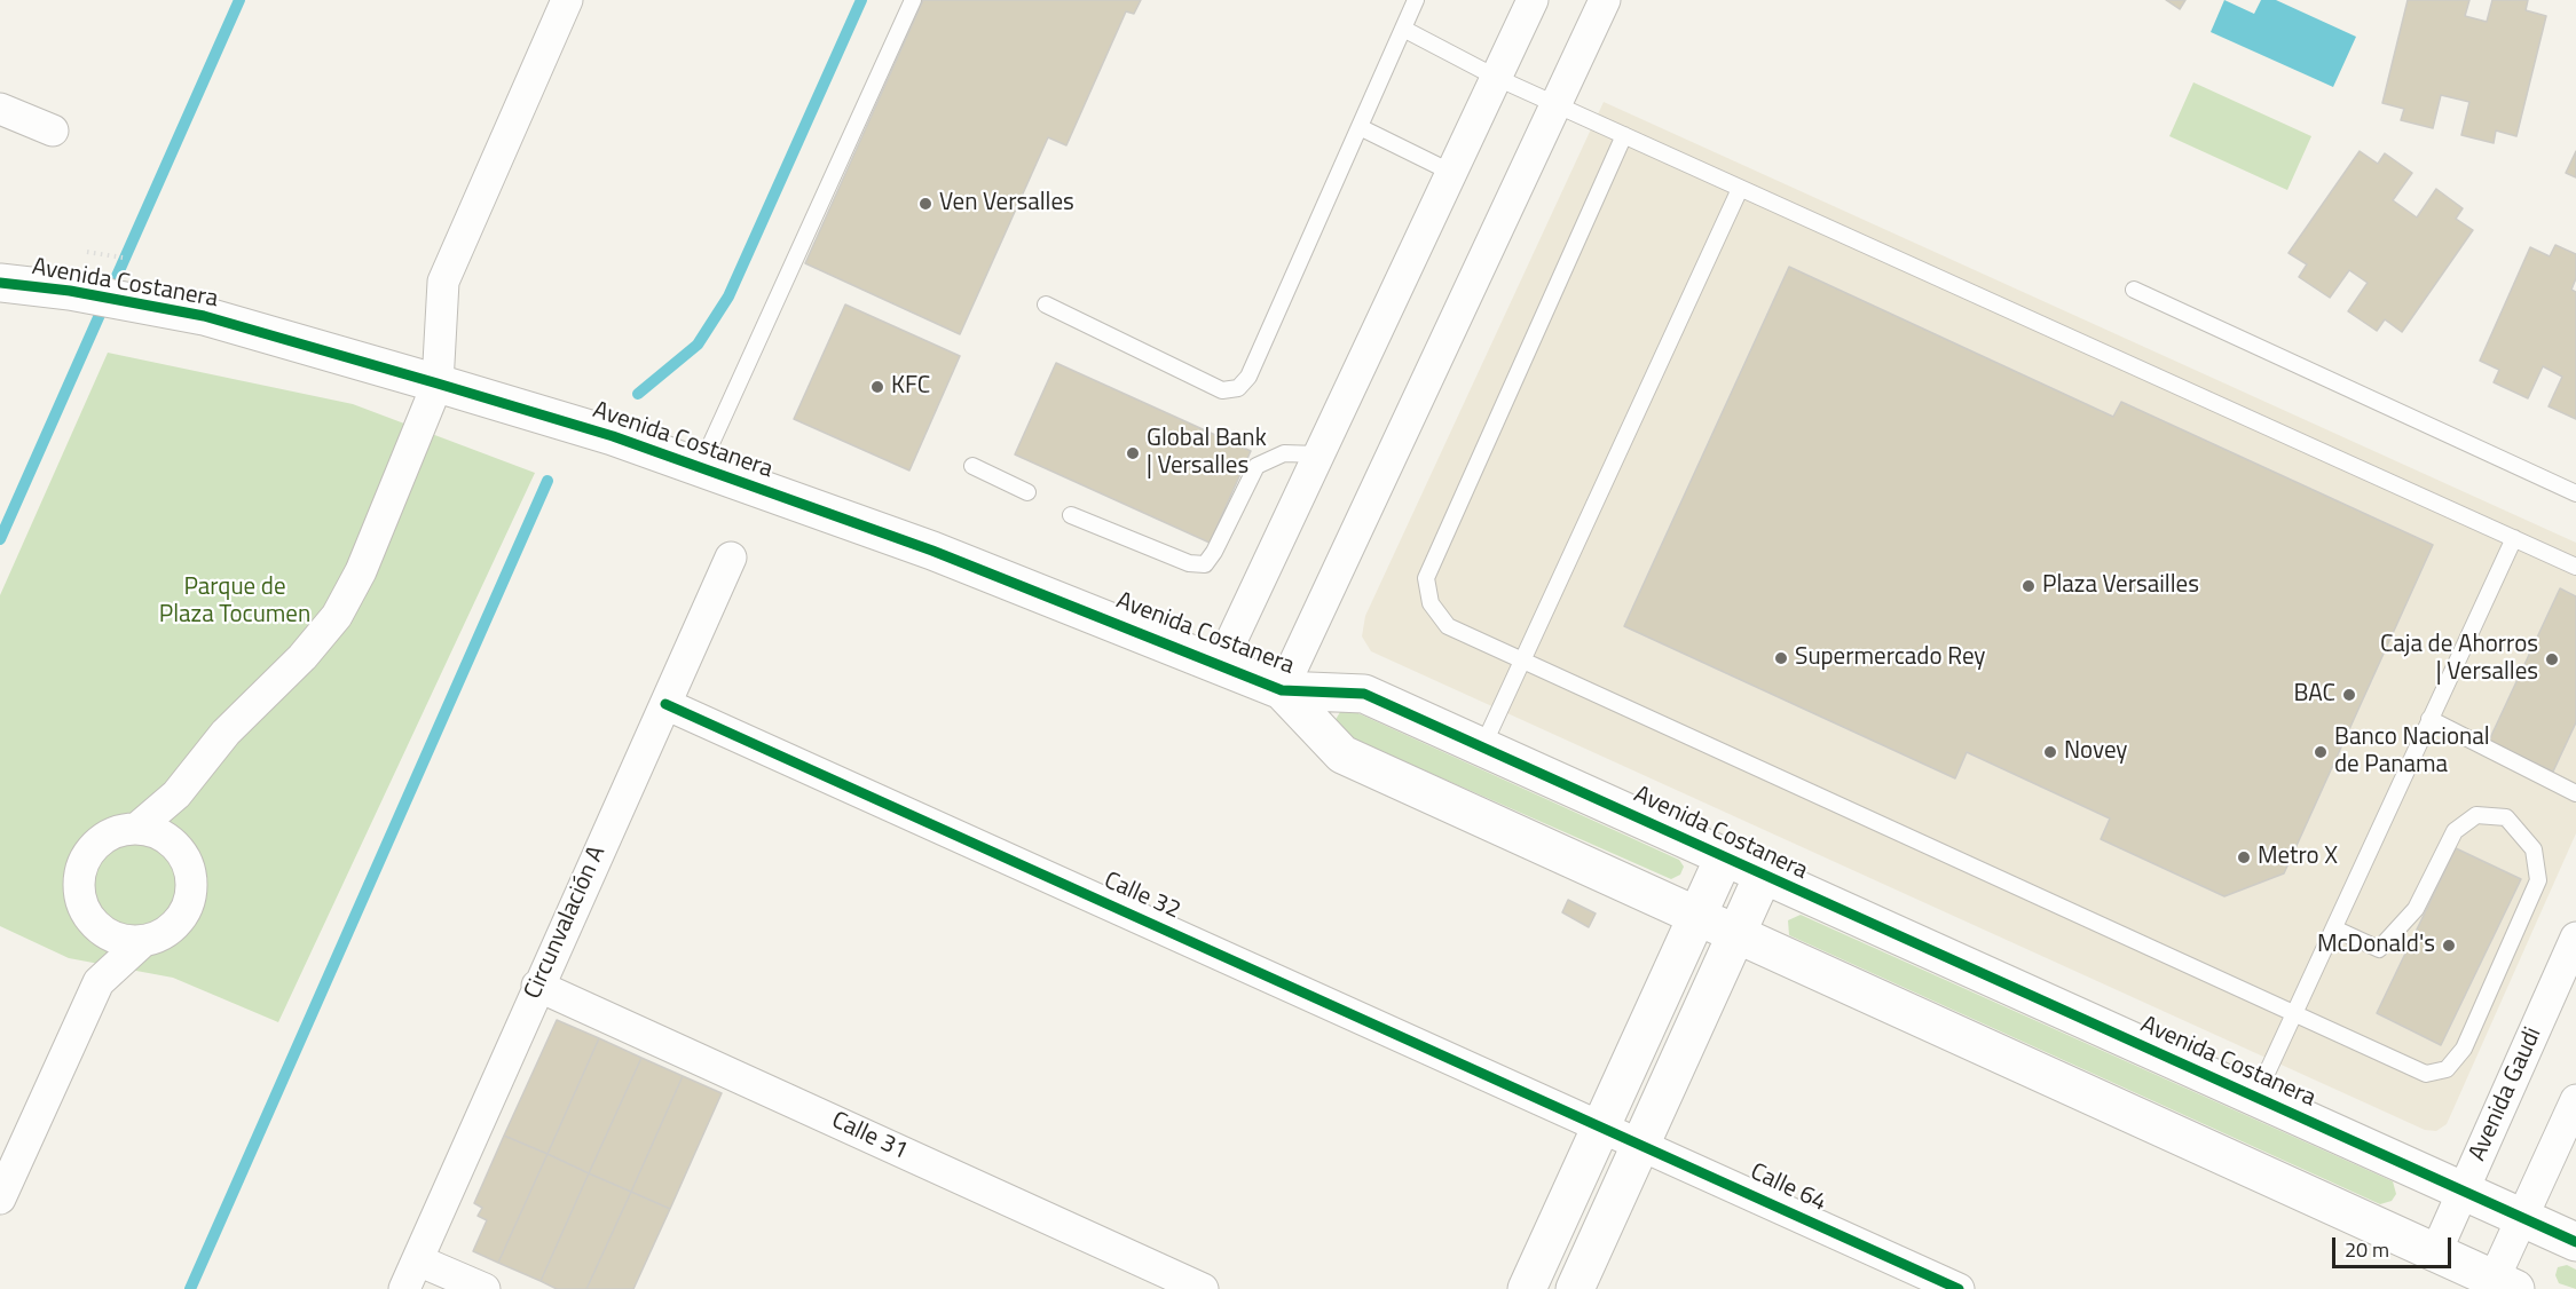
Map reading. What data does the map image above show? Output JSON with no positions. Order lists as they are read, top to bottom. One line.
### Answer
{"streets":{"street":["Avenida Costanera","Calle 32","Circunvalación A","Avenida Gaudi","Calle 31","Calle 64"]},"crossings":[["Avenida Costanera","Avenida Gaudi"],["Calle 32","Circunvalación A"],["Calle 32","Calle 64"],["Circunvalación A","Calle 31"]],"parks":["Parque de Plaza Tocumen"],"places":["Ven Versalles","KFC","Global Bank | Versalles","Plaza Versailles","Supermercado Rey","Caja de Ahorros | Versalles","BAC","Novey","Banco Nacional de Panama","Metro X","McDonald's"],"scale_bar":"20 m"}
